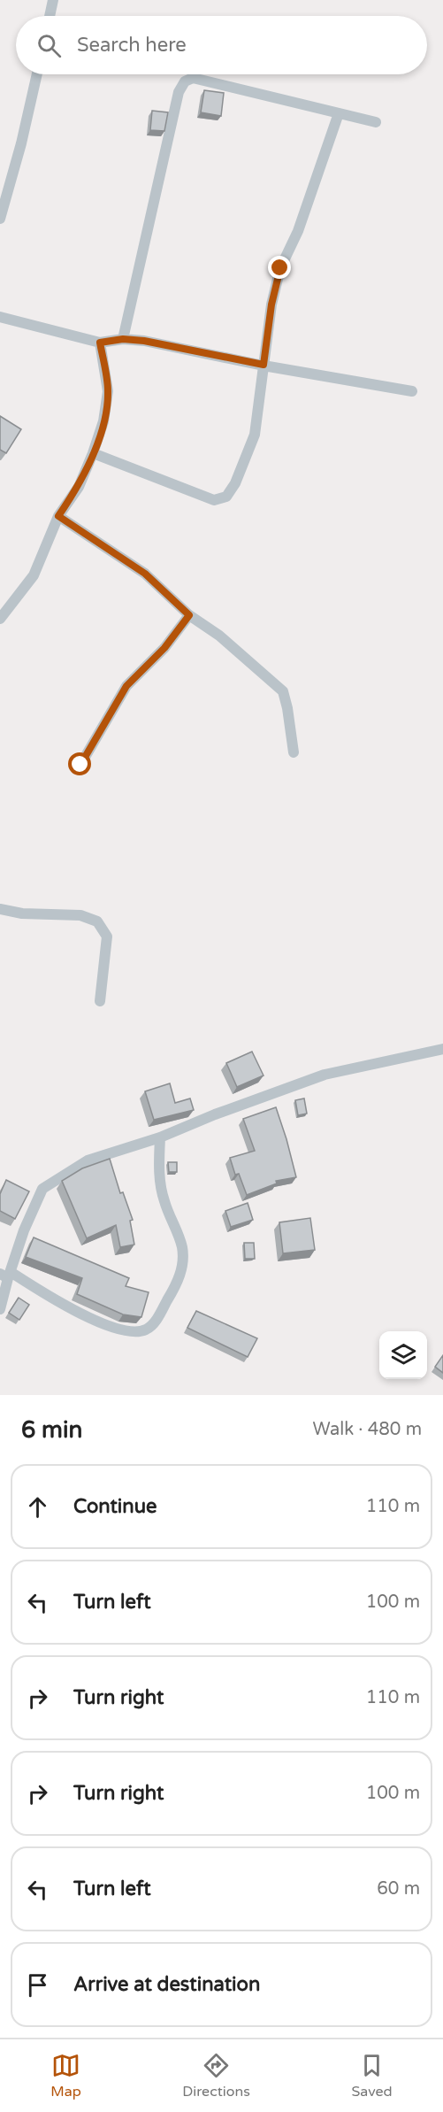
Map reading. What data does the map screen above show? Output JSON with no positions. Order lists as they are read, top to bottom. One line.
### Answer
{"page":{"search":"Search here","heading":["6 min","Walk · 480 m"],"list":[["Continue","110 m"],["Turn left","100 m"],["Turn right","110 m"],["Turn right","100 m"],["Turn left","60 m"],"Arrive at destination"],"nav":["Map","Directions","Saved"]}}
